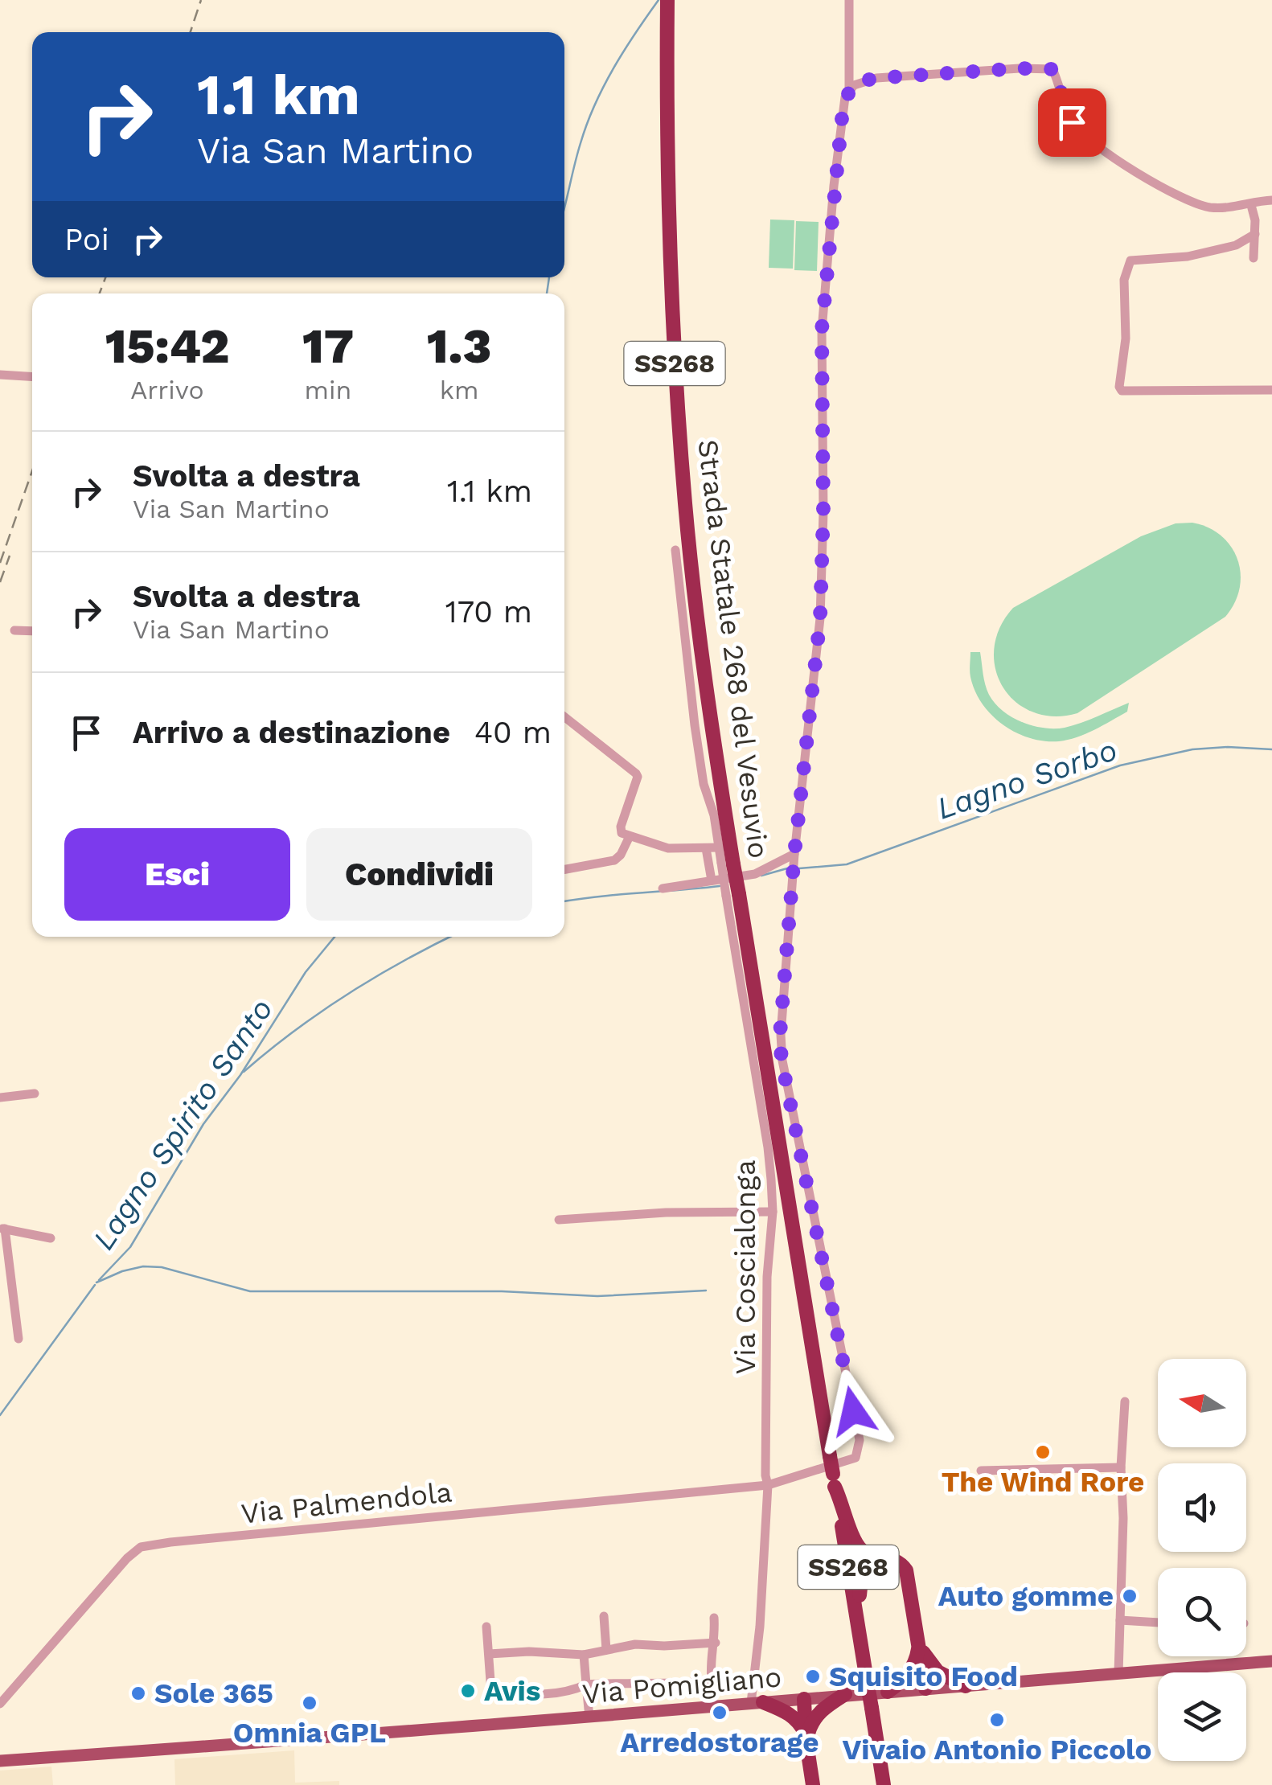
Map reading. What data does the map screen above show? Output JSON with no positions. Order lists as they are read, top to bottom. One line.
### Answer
{"streets":{"highway":["SS268","Strada Statale 268 del Vesuvio"],"main road":["Via Pomigliano"],"street":["Via Coscialonga","Via Palmendola"]},"crossings":[["SS268","Strada Statale 268 del Vesuvio"],["SS268","Via Pomigliano"],["Strada Statale 268 del Vesuvio","Via Coscialonga"],["Via Coscialonga","Via Palmendola"],["Via Coscialonga","Via Pomigliano"]],"water":["Lagno Sorbo","Lagno Spirito Santo"],"places":["The Wind Rore","Auto gomme","Squisito Food","Avis","Sole 365","Omnia GPL","Arredostorage","Vivaio Antonio Piccolo"],"north":"left","page":{"turn":["1.1 km","Via San Martino"],"then":"Poi","eta":["15:42","Arrivo","17","min","1.3","km"],"list":[{"name":"Svolta a destra","note":"Via San Martino","value":"1.1 km"},{"name":"Svolta a destra","note":"Via San Martino","value":"170 m"},{"name":"Arrivo a destinazione","value":"40 m"}],"buttons":["Esci","Condividi"]}}
